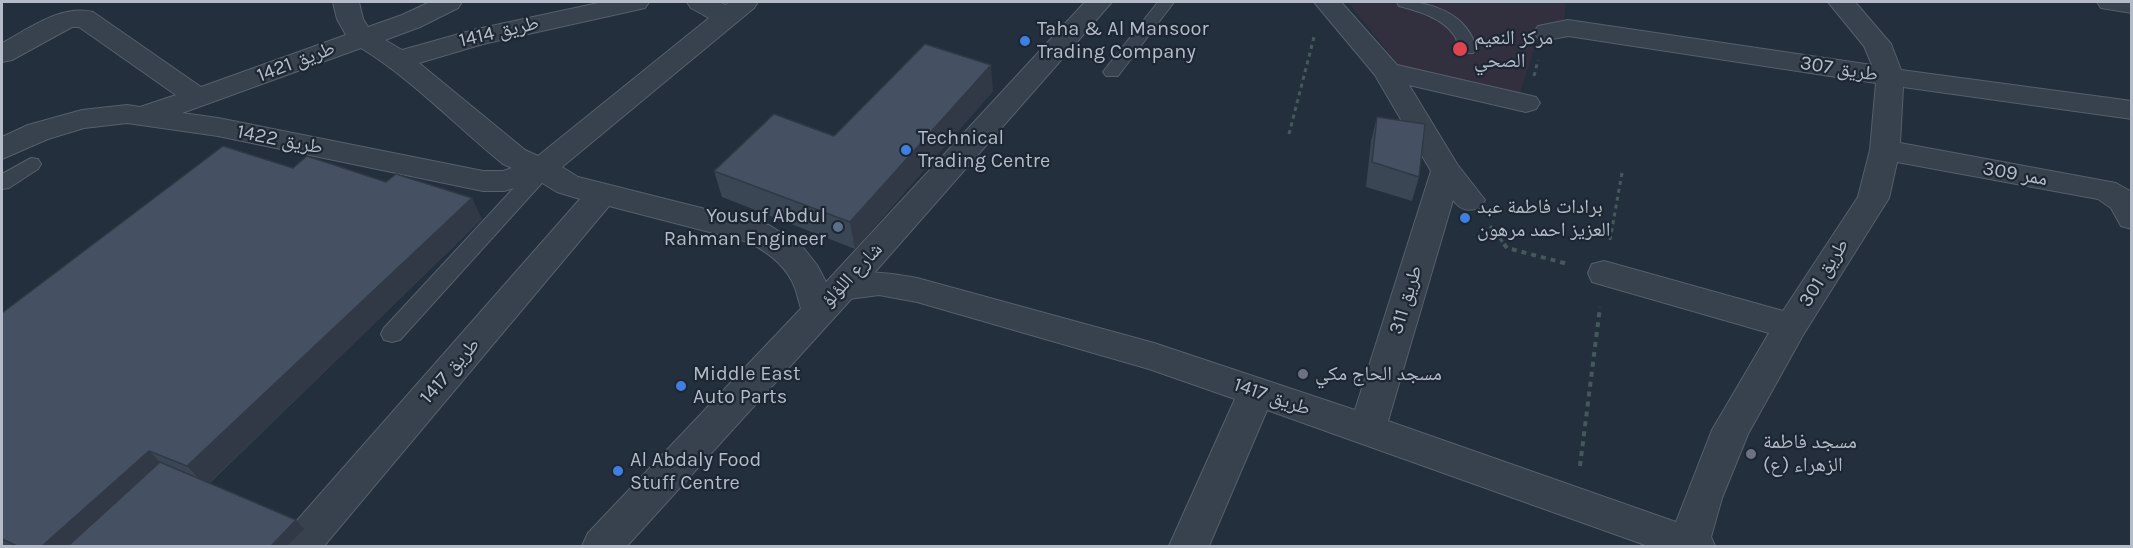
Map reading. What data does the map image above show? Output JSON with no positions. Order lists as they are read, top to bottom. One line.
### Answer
{"streets":{"street":["طريق 1414","طريق 1421","طريق 307","طريق 1422","ممر 309","طريق 301","شارع اللؤلؤ","طريق 311","طريق 1417"]},"crossings":[["طريق 1421","طريق 1422"],["طريق 307","طريق 301"],["ممر 309","طريق 301"],["طريق 301","طريق 1417"],["شارع اللؤلؤ","طريق 1417"],["طريق 311","طريق 1417"]],"places":["Taha & Al Mansoor Trading Company","مركز النعيم الصحي","Technical Trading Centre","برادات فاطمة عبد العزيز احمد مرهون","Yousuf Abdul Rahman Engineer","مسجد الحاج مكي","Middle East Auto Parts","مسجد فاطمة الزهراء (ع)","Al Abdaly Food Stuff Centre"]}
